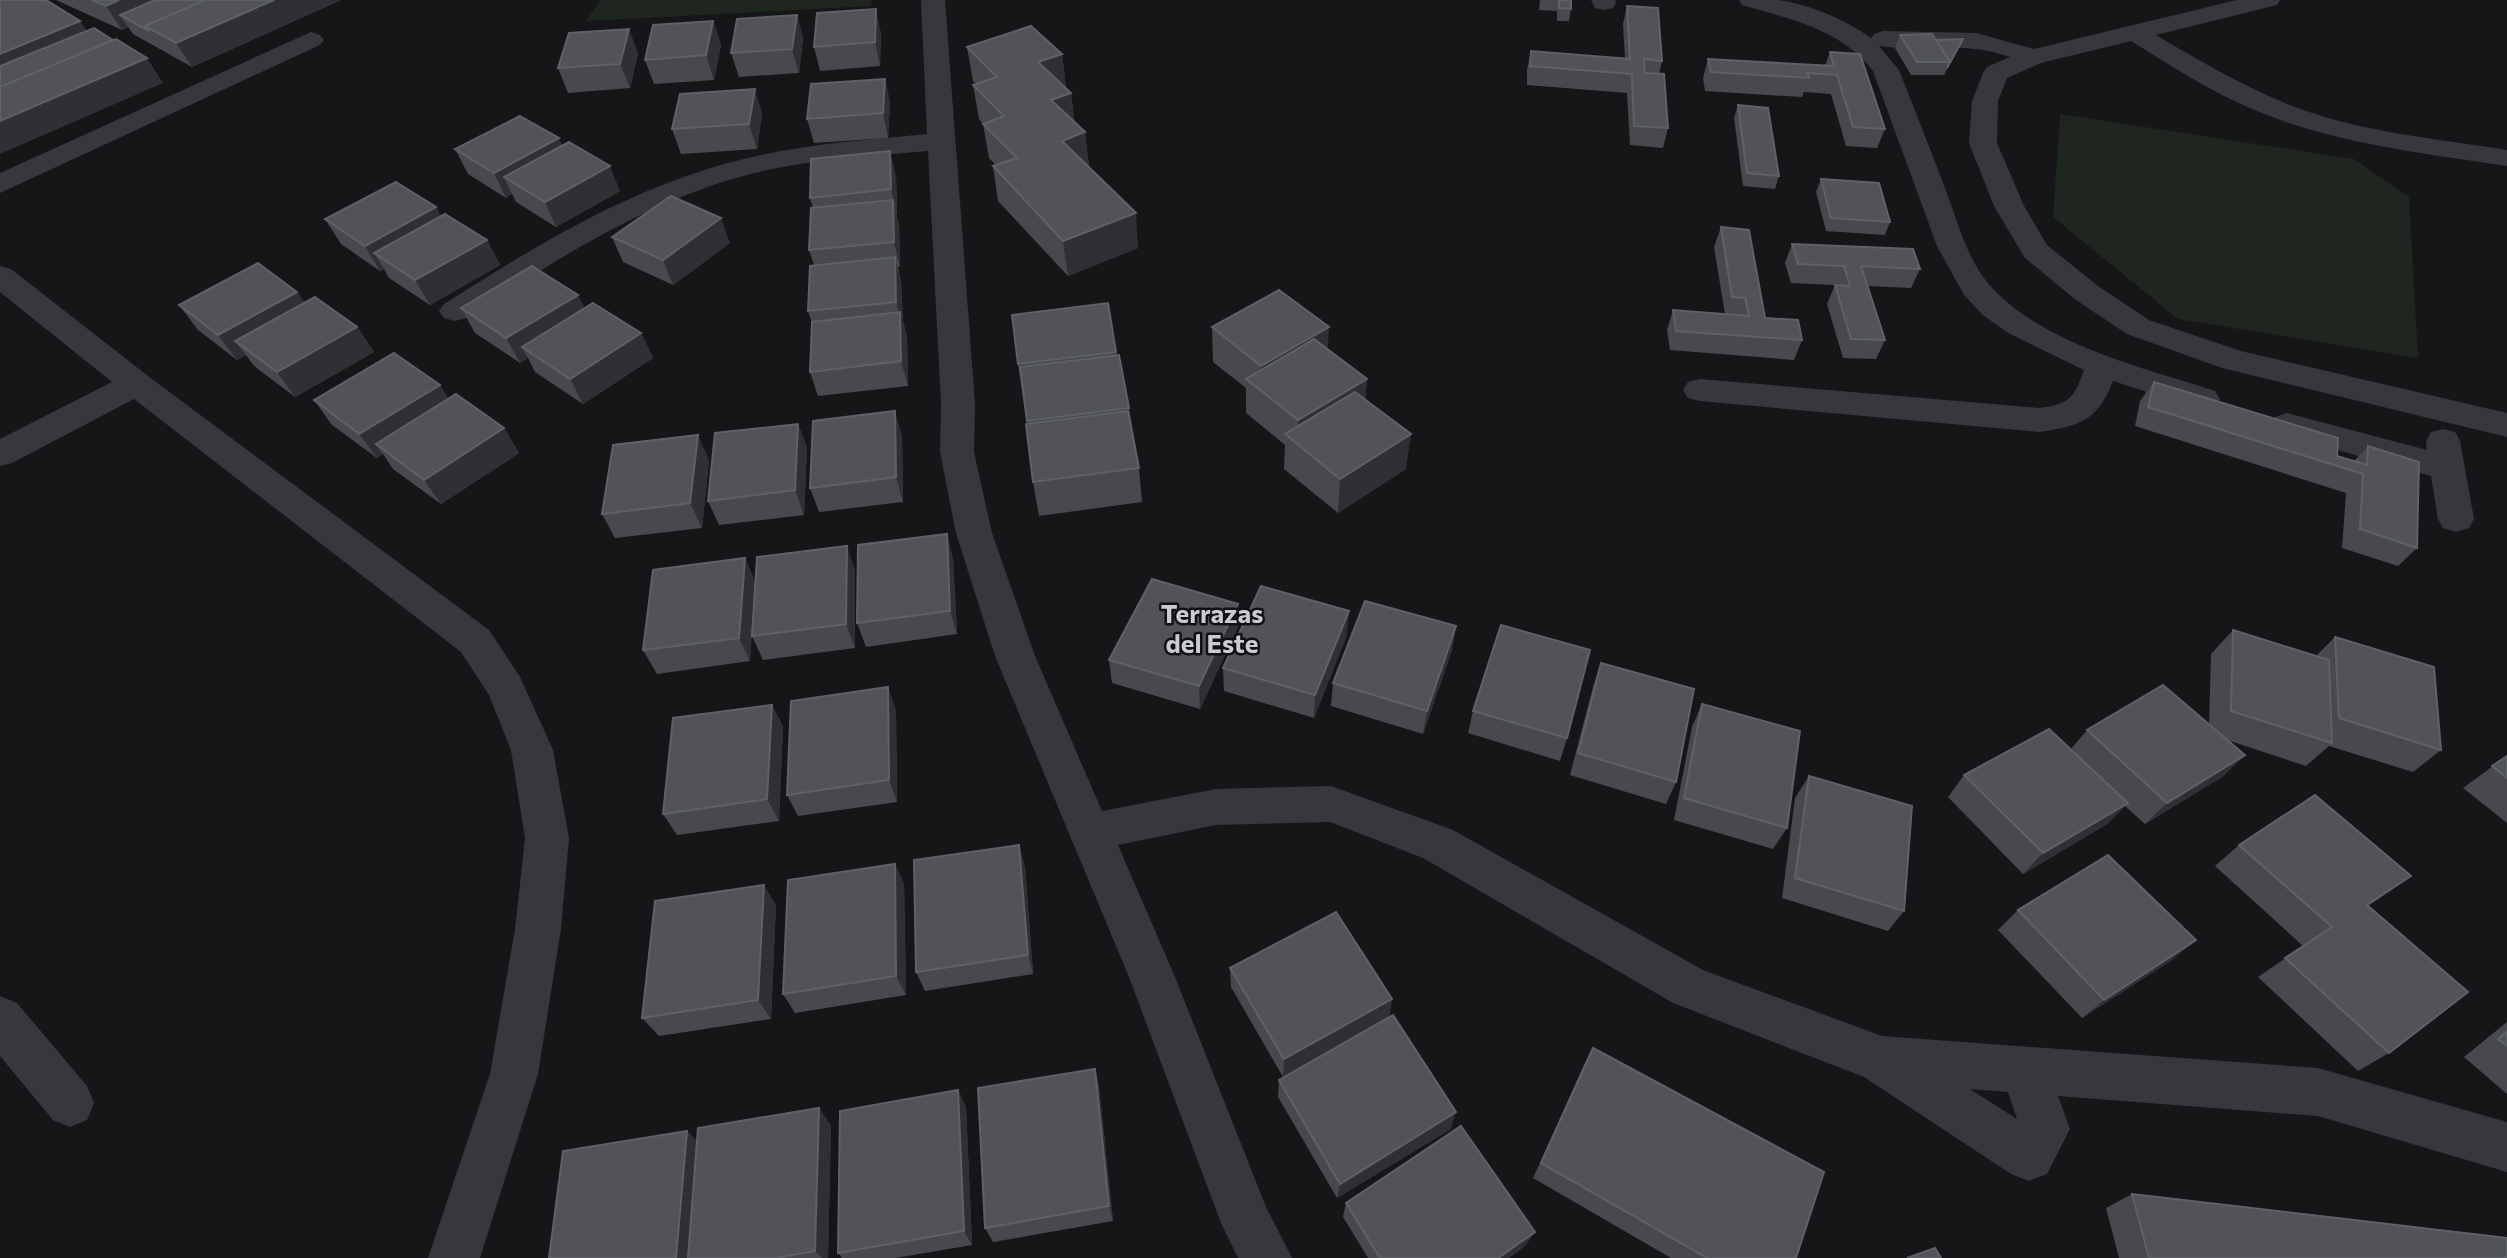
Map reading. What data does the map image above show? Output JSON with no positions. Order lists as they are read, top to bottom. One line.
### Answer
{"districts":["Terrazas del Este"]}
